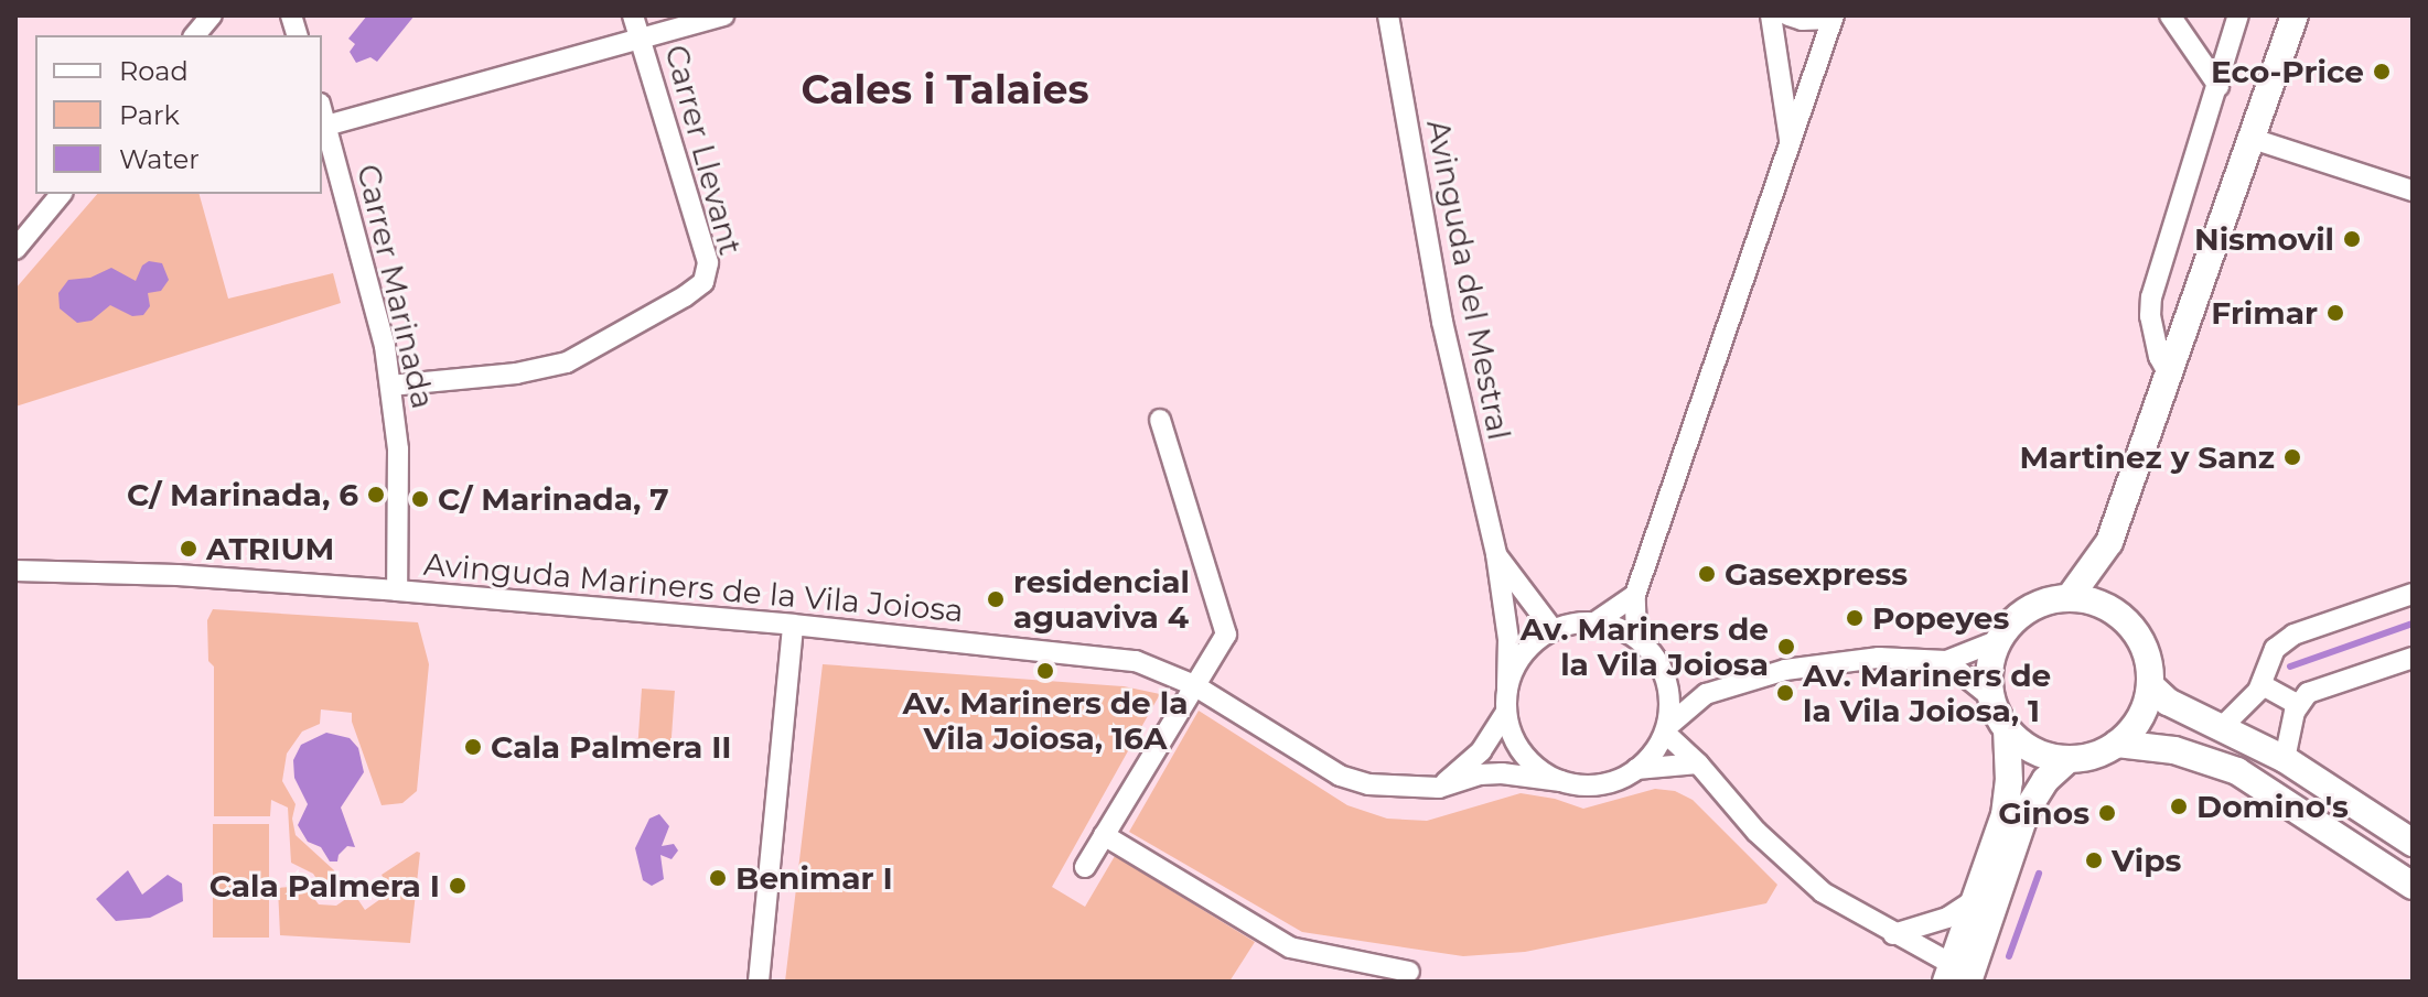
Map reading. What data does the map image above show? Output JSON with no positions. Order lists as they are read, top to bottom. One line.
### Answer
{"streets":{"street":["Carrer Llevant","Avinguda del Mestral","Carrer Marinada","Avinguda Mariners de la Vila Joiosa"]},"crossings":[["Carrer Llevant","Carrer Marinada"],["Avinguda del Mestral","Avinguda Mariners de la Vila Joiosa"],["Carrer Marinada","Avinguda Mariners de la Vila Joiosa"]],"districts":["Cales i Talaies"],"places":["Eco-Price","Nismovil","Frimar","Martinez y Sanz","C/ Marinada, 6","C/ Marinada, 7","ATRIUM","Gasexpress","residencial aguaviva 4","Popeyes","Av. Mariners de la Vila Joiosa","Av. Mariners de la Vila Joiosa, 16A","Av. Mariners de la Vila Joiosa, 1","Cala Palmera II","Domino's","Ginos","Vips","Benimar I","Cala Palmera I"],"legend":["Road","Park","Water"]}
